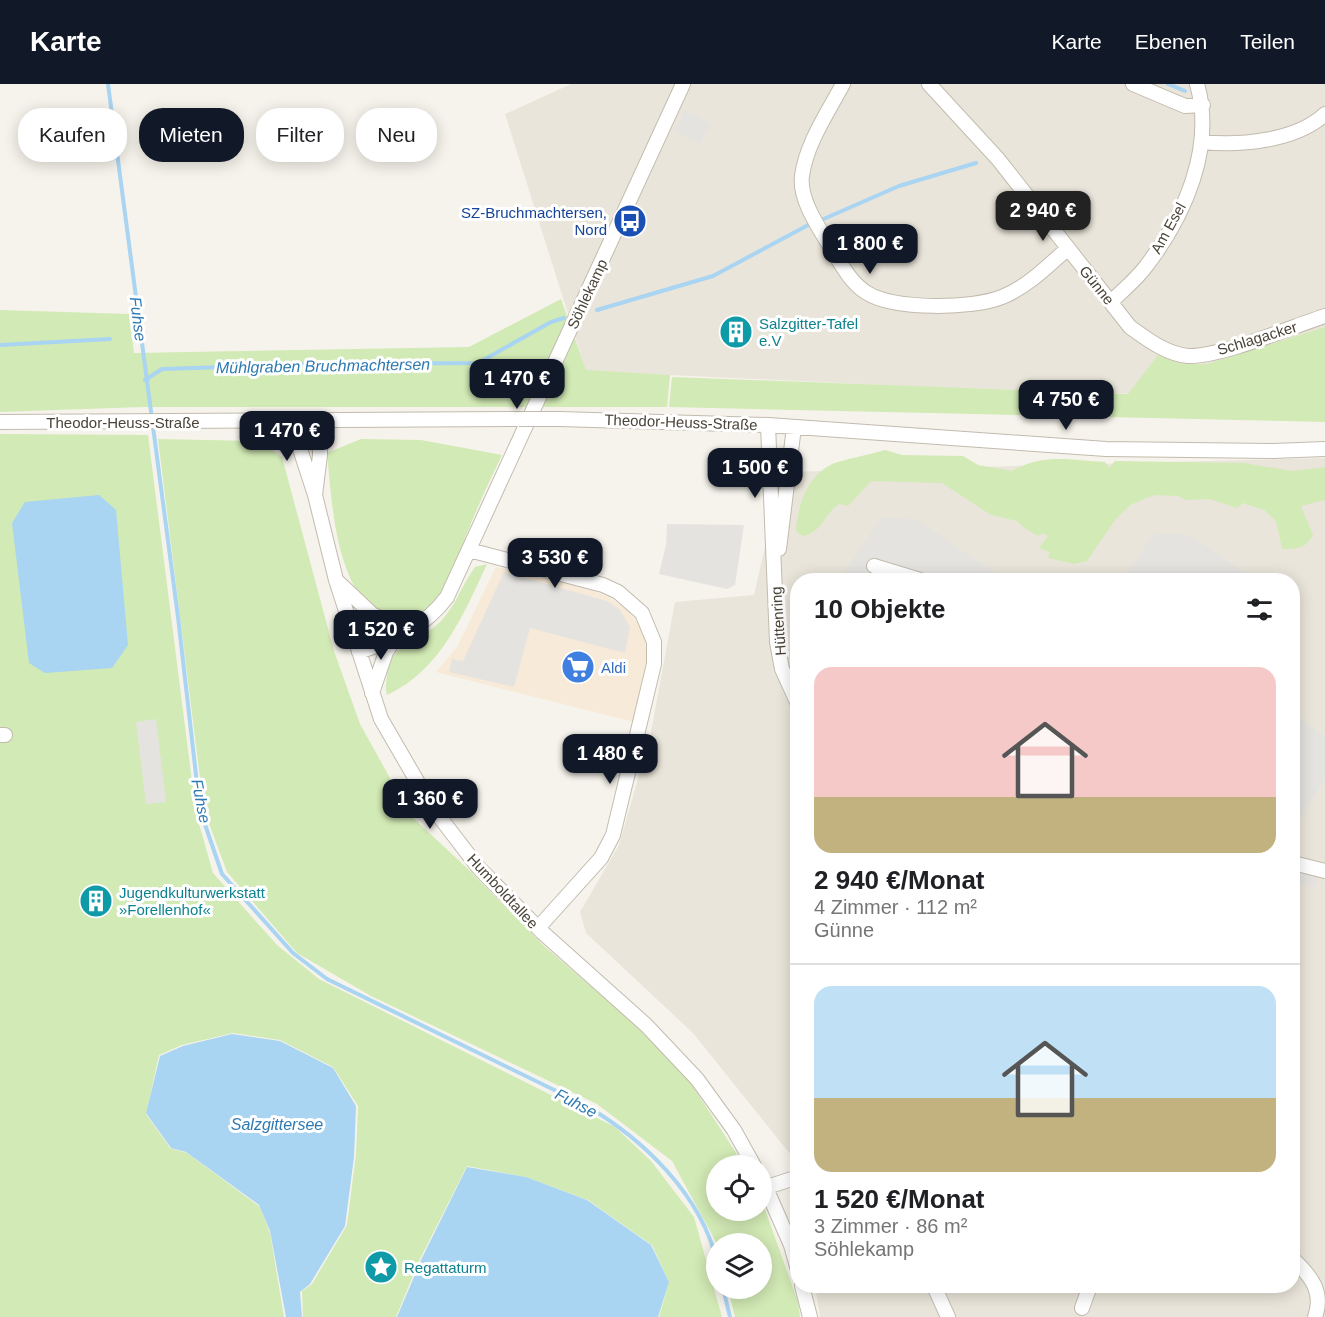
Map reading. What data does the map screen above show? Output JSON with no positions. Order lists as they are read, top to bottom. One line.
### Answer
{"streets":{"street":["Am Esel","Günne","Söhlekamp","Schlagacker","Theodor-Heuss-Straße","Hüttenring","Humboldtallee"]},"crossings":[["Am Esel","Günne"],["Günne","Schlagacker"],["Söhlekamp","Humboldtallee"],["Theodor-Heuss-Straße","Hüttenring"],["Theodor-Heuss-Straße","Humboldtallee"]],"water":["Fuhse","Mühlgraben Bruchmachtersen","Salzgittersee"],"places":{"bus stop":["SZ-Bruchmachtersen, Nord"],"building":["Salzgitter-Tafel e.V","Jugendkulturwerkstatt »Forellenhof«"],"supermarket":["Aldi"],"place":["Regattaturm"]},"page":{"header":"Karte","nav":["Karte","Ebenen","Teilen"],"chip":["Kaufen","Mieten","Filter","Neu"],"price":["2 940 €","1 800 €","1 470 €","4 750 €","1 470 €","1 500 €","3 530 €","1 520 €","1 480 €","1 360 €"],"heading":"10 Objekte","list":[{"name":"2 940 €/Monat","note":"4 Zimmer · 112 m² · Günne"},{"name":"1 520 €/Monat","note":"3 Zimmer · 86 m² · Söhlekamp"}]}}
